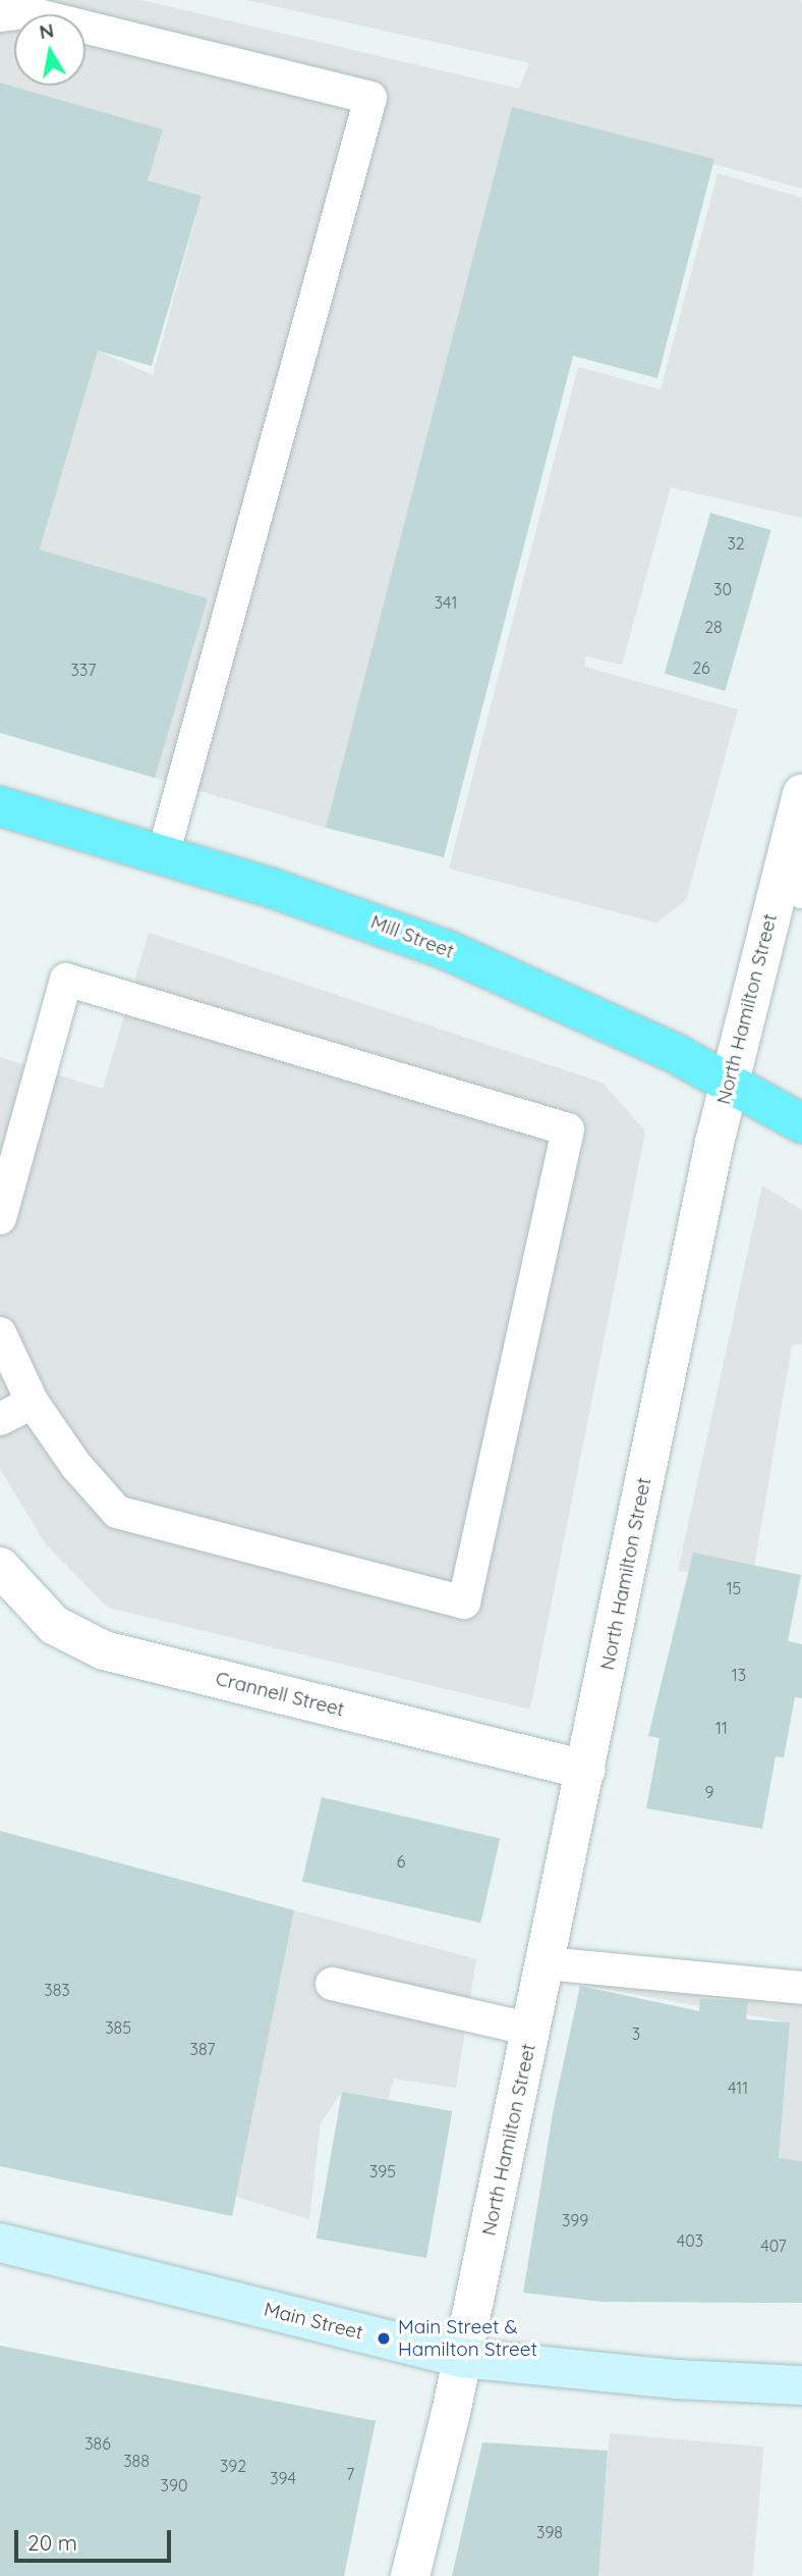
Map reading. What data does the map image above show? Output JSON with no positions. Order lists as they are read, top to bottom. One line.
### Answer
{"streets":{"highway":["Mill Street"],"street":["North Hamilton Street","Crannell Street","Main Street"]},"crossings":[["Mill Street","North Hamilton Street"],["North Hamilton Street","Crannell Street"],["North Hamilton Street","Main Street"]],"places":["Main Street & Hamilton Street"],"house_numbers":["32","30","341","28","26","337","15","13","11","9","6","383","385","3","387","411","395","399","403","407","386","388","392","7","394","390","398"],"scale_bar":"20 m","north":"top"}
